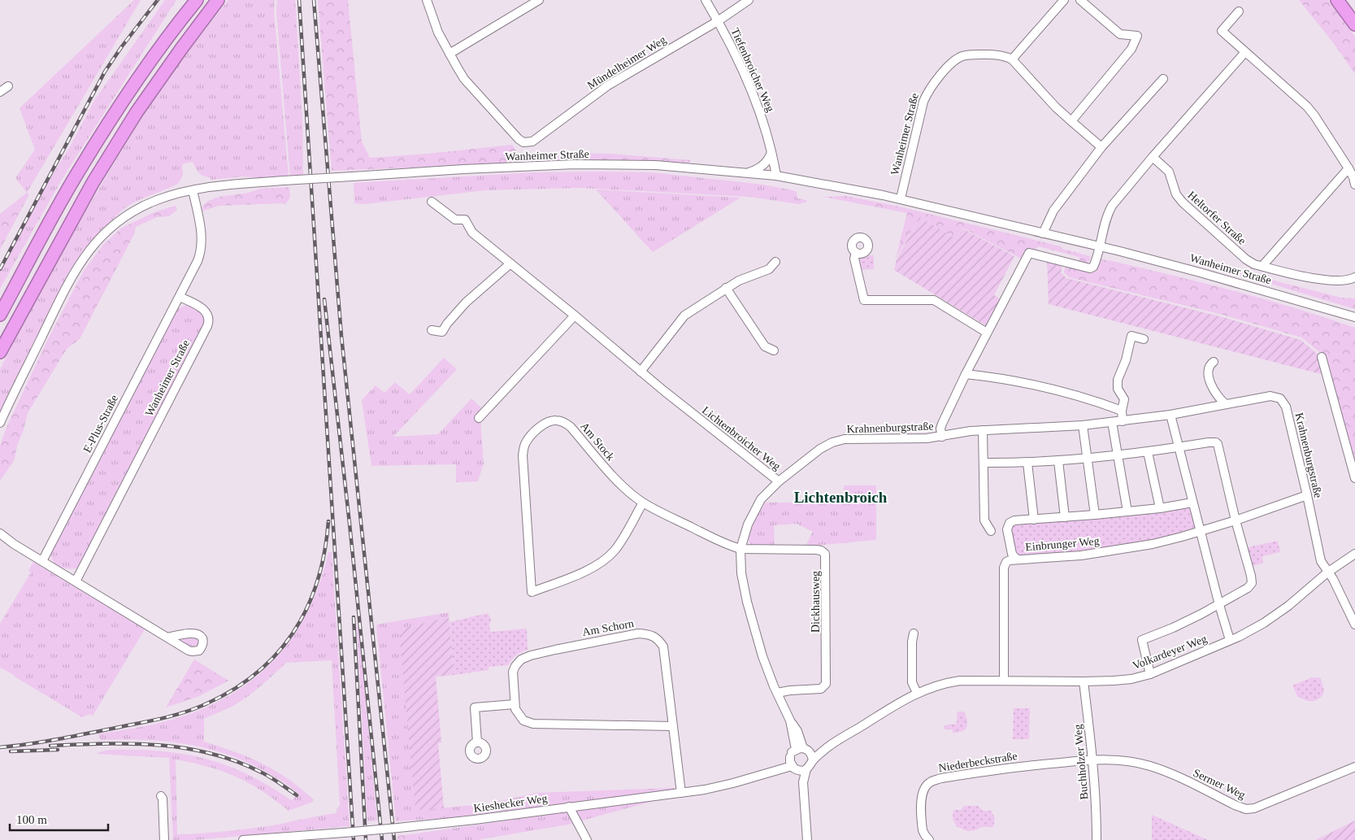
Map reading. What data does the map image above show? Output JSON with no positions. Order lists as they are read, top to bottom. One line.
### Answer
{"streets":{"street":["Mündelheimer Weg","Tiefenbroicher Weg","Wanheimer Straße","Heltorfer Straße","E-Plus-Straße","Krahnenburgstraße","Lichtenbroicher Weg","Am Stock","Einbrunger Weg","Dickhausweg","Am Schorn","Volkardeyer Weg","Niederbeckstraße","Buchholzer Weg","Sermer Weg","Kieshecker Weg"]},"crossings":[["Mündelheimer Weg","Tiefenbroicher Weg"],["Tiefenbroicher Weg","Wanheimer Straße"],["Wanheimer Straße","E-Plus-Straße"],["Wanheimer Straße","Krahnenburgstraße"],["Krahnenburgstraße","Lichtenbroicher Weg"],["Krahnenburgstraße","Einbrunger Weg"],["Krahnenburgstraße","Volkardeyer Weg"],["Lichtenbroicher Weg","Am Stock"],["Lichtenbroicher Weg","Dickhausweg"],["Lichtenbroicher Weg","Volkardeyer Weg"],["Lichtenbroicher Weg","Kieshecker Weg"],["Am Stock","Dickhausweg"],["Einbrunger Weg","Volkardeyer Weg"],["Am Schorn","Kieshecker Weg"],["Volkardeyer Weg","Buchholzer Weg"],["Volkardeyer Weg","Kieshecker Weg"],["Niederbeckstraße","Buchholzer Weg"],["Niederbeckstraße","Sermer Weg"],["Buchholzer Weg","Sermer Weg"]],"districts":["Lichtenbroich"],"scale_bar":"100 m"}
